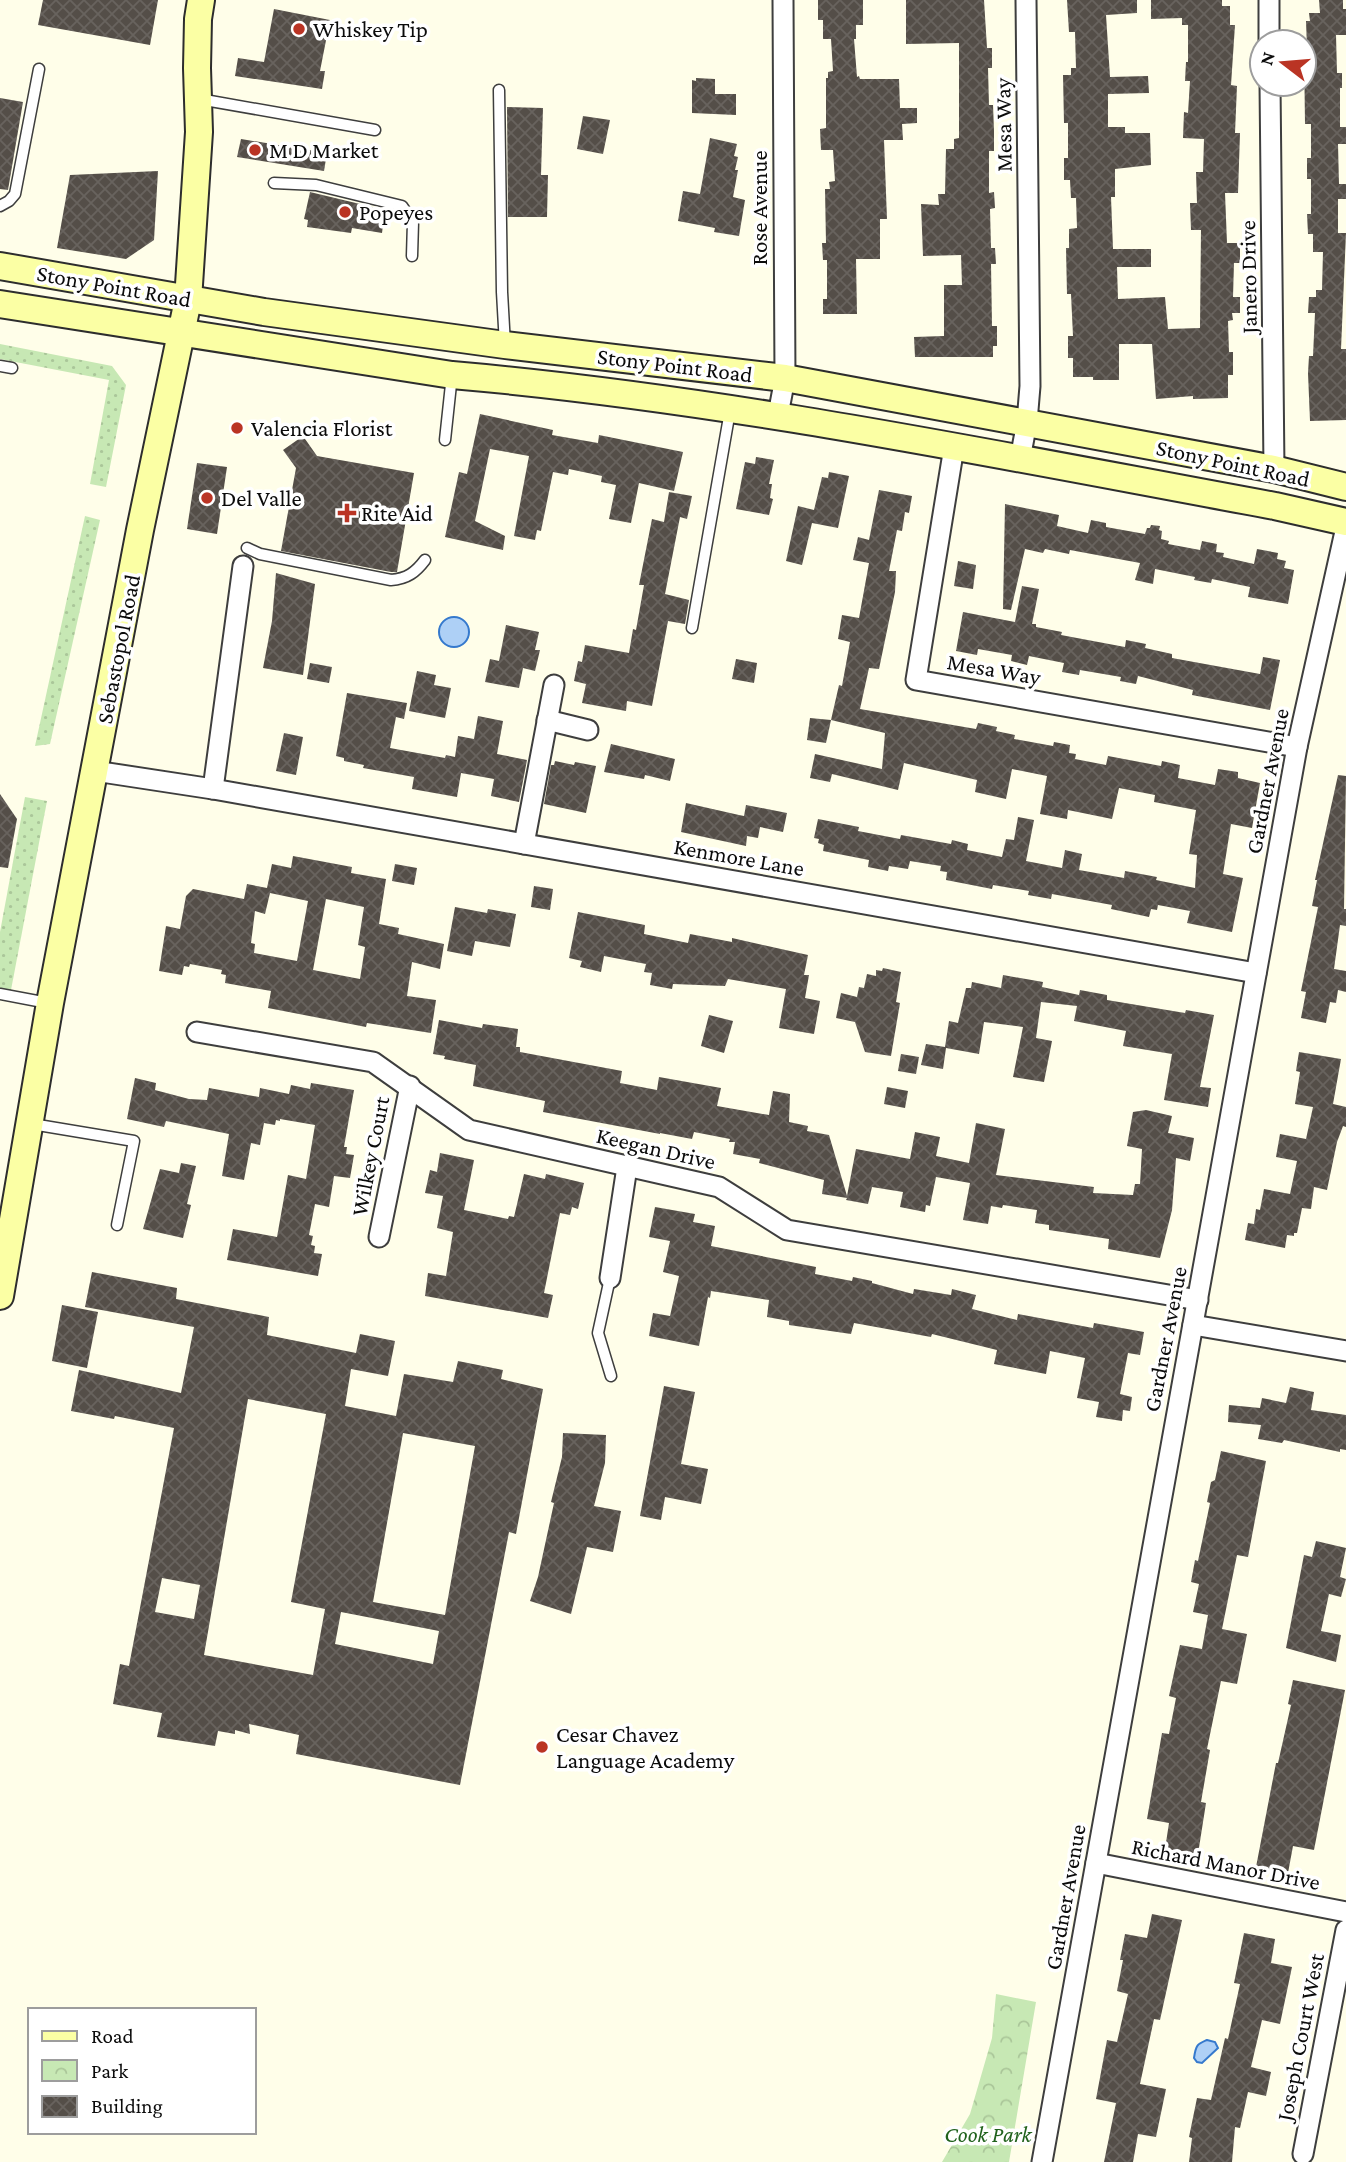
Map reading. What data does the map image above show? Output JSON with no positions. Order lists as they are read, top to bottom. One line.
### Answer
{"streets":{"main road":["Stony Point Road","Sebastopol Road"],"street":["Mesa Way","Rose Avenue","Janero Drive","Gardner Avenue","Kenmore Lane","Keegan Drive","Wilkey Court","Richard Manor Drive","Joseph Court West"]},"crossings":[["Mesa Way","Stony Point Road"],["Mesa Way","Gardner Avenue"],["Rose Avenue","Stony Point Road"],["Janero Drive","Stony Point Road"],["Stony Point Road","Sebastopol Road"],["Stony Point Road","Gardner Avenue"],["Sebastopol Road","Kenmore Lane"],["Gardner Avenue","Kenmore Lane"],["Gardner Avenue","Keegan Drive"],["Gardner Avenue","Richard Manor Drive"],["Keegan Drive","Wilkey Court"]],"parks":["Cook Park"],"places":{"other":["Whiskey Tip","M D Market","Popeyes","Valencia Florist","Del Valle","Cesar Chavez Language Academy"],"health":["Rite Aid"]},"legend":["Road","Park","Building"],"north":"left"}
